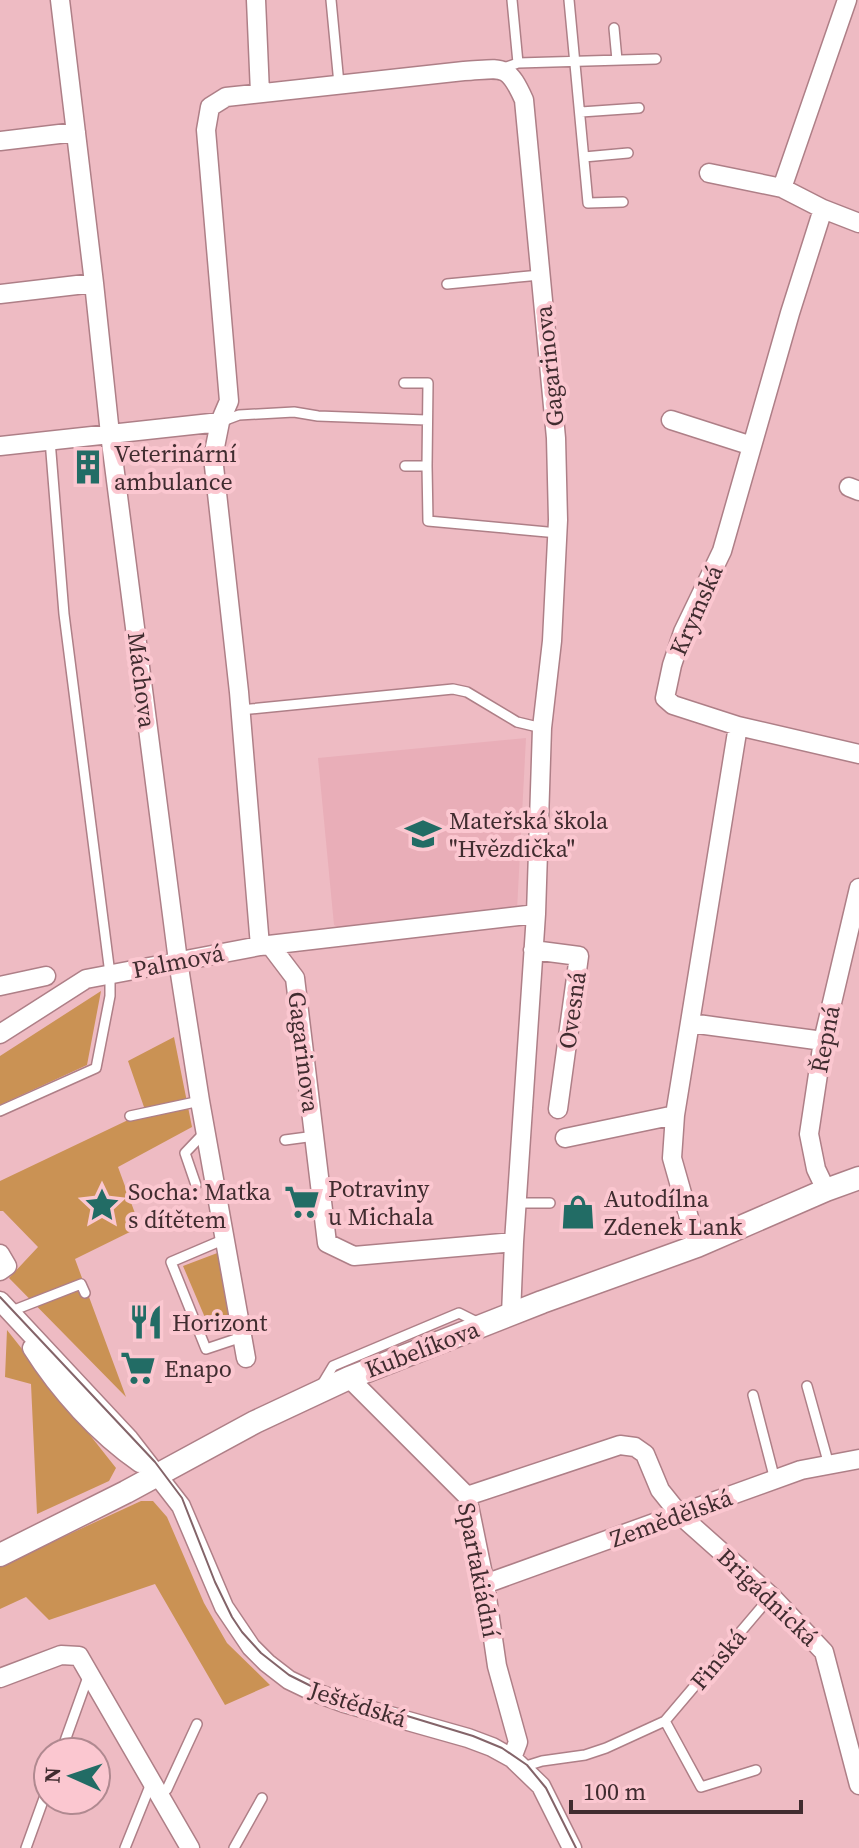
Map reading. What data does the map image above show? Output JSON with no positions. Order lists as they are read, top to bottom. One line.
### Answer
{"streets":{"street":["Gagarinova","Krymská","Máchova","Palmová","Ovesná","Řepná","Kubelíkova","Zemědělská","Spartakiádní","Brigádnická","Ještědská"],"lane":["Finská"]},"crossings":[["Gagarinova","Palmová"],["Gagarinova","Ovesná"],["Gagarinova","Kubelíkova"],["Máchova","Palmová"],["Řepná","Kubelíkova"],["Kubelíkova","Spartakiádní"],["Kubelíkova","Ještědská"],["Zemědělská","Spartakiádní"],["Zemědělská","Brigádnická"],["Spartakiádní","Brigádnická"],["Spartakiádní","Finská"],["Spartakiádní","Ještědská"],["Brigádnická","Finská"],["Finská","Ještědská"]],"places":{"building":["Veterinární ambulance"],"school or university":["Mateřská škola \"Hvězdička\""],"supermarket":["Potraviny u Michala","Enapo"],"place":["Socha: Matka s dítětem"],"shop":["Autodílna Zdenek Lank"],"restaurant":["Horizont"]},"scale_bar":"100 m","north":"left"}
